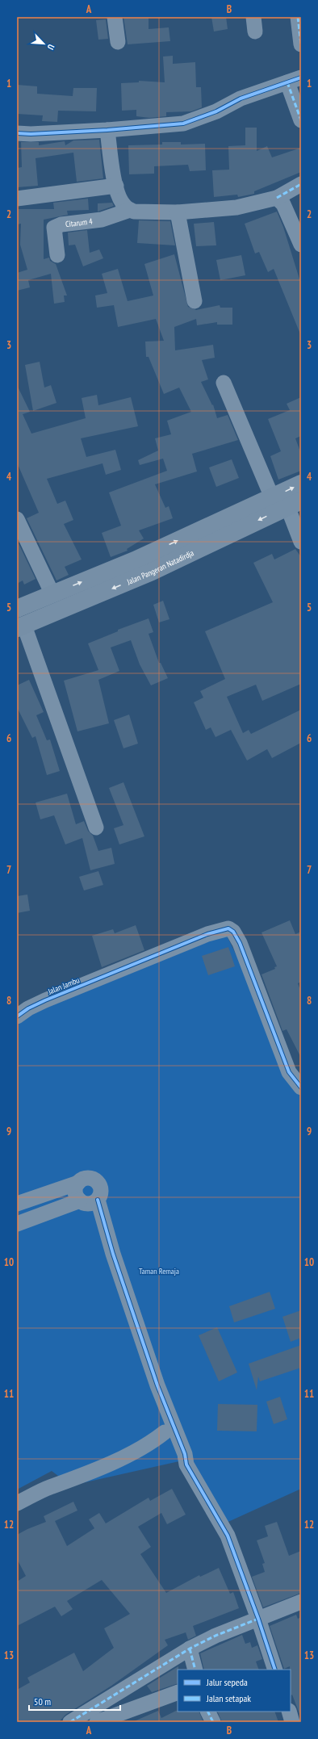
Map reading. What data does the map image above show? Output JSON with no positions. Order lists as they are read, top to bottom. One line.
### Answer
{"streets":{"main road":["Jalan Pangeran Natadirdja"],"street":["Citarum 4","Jalan Jambu"]},"parks":["Taman Remaja"],"legend":["Jalur sepeda","Jalan setapak"],"scale_bar":"50 m","north":"bottom right","grid":{"columns":["A","B"],"rows":["1","2","3","4","5","6","7","8","9","10","11","12","13"]}}
